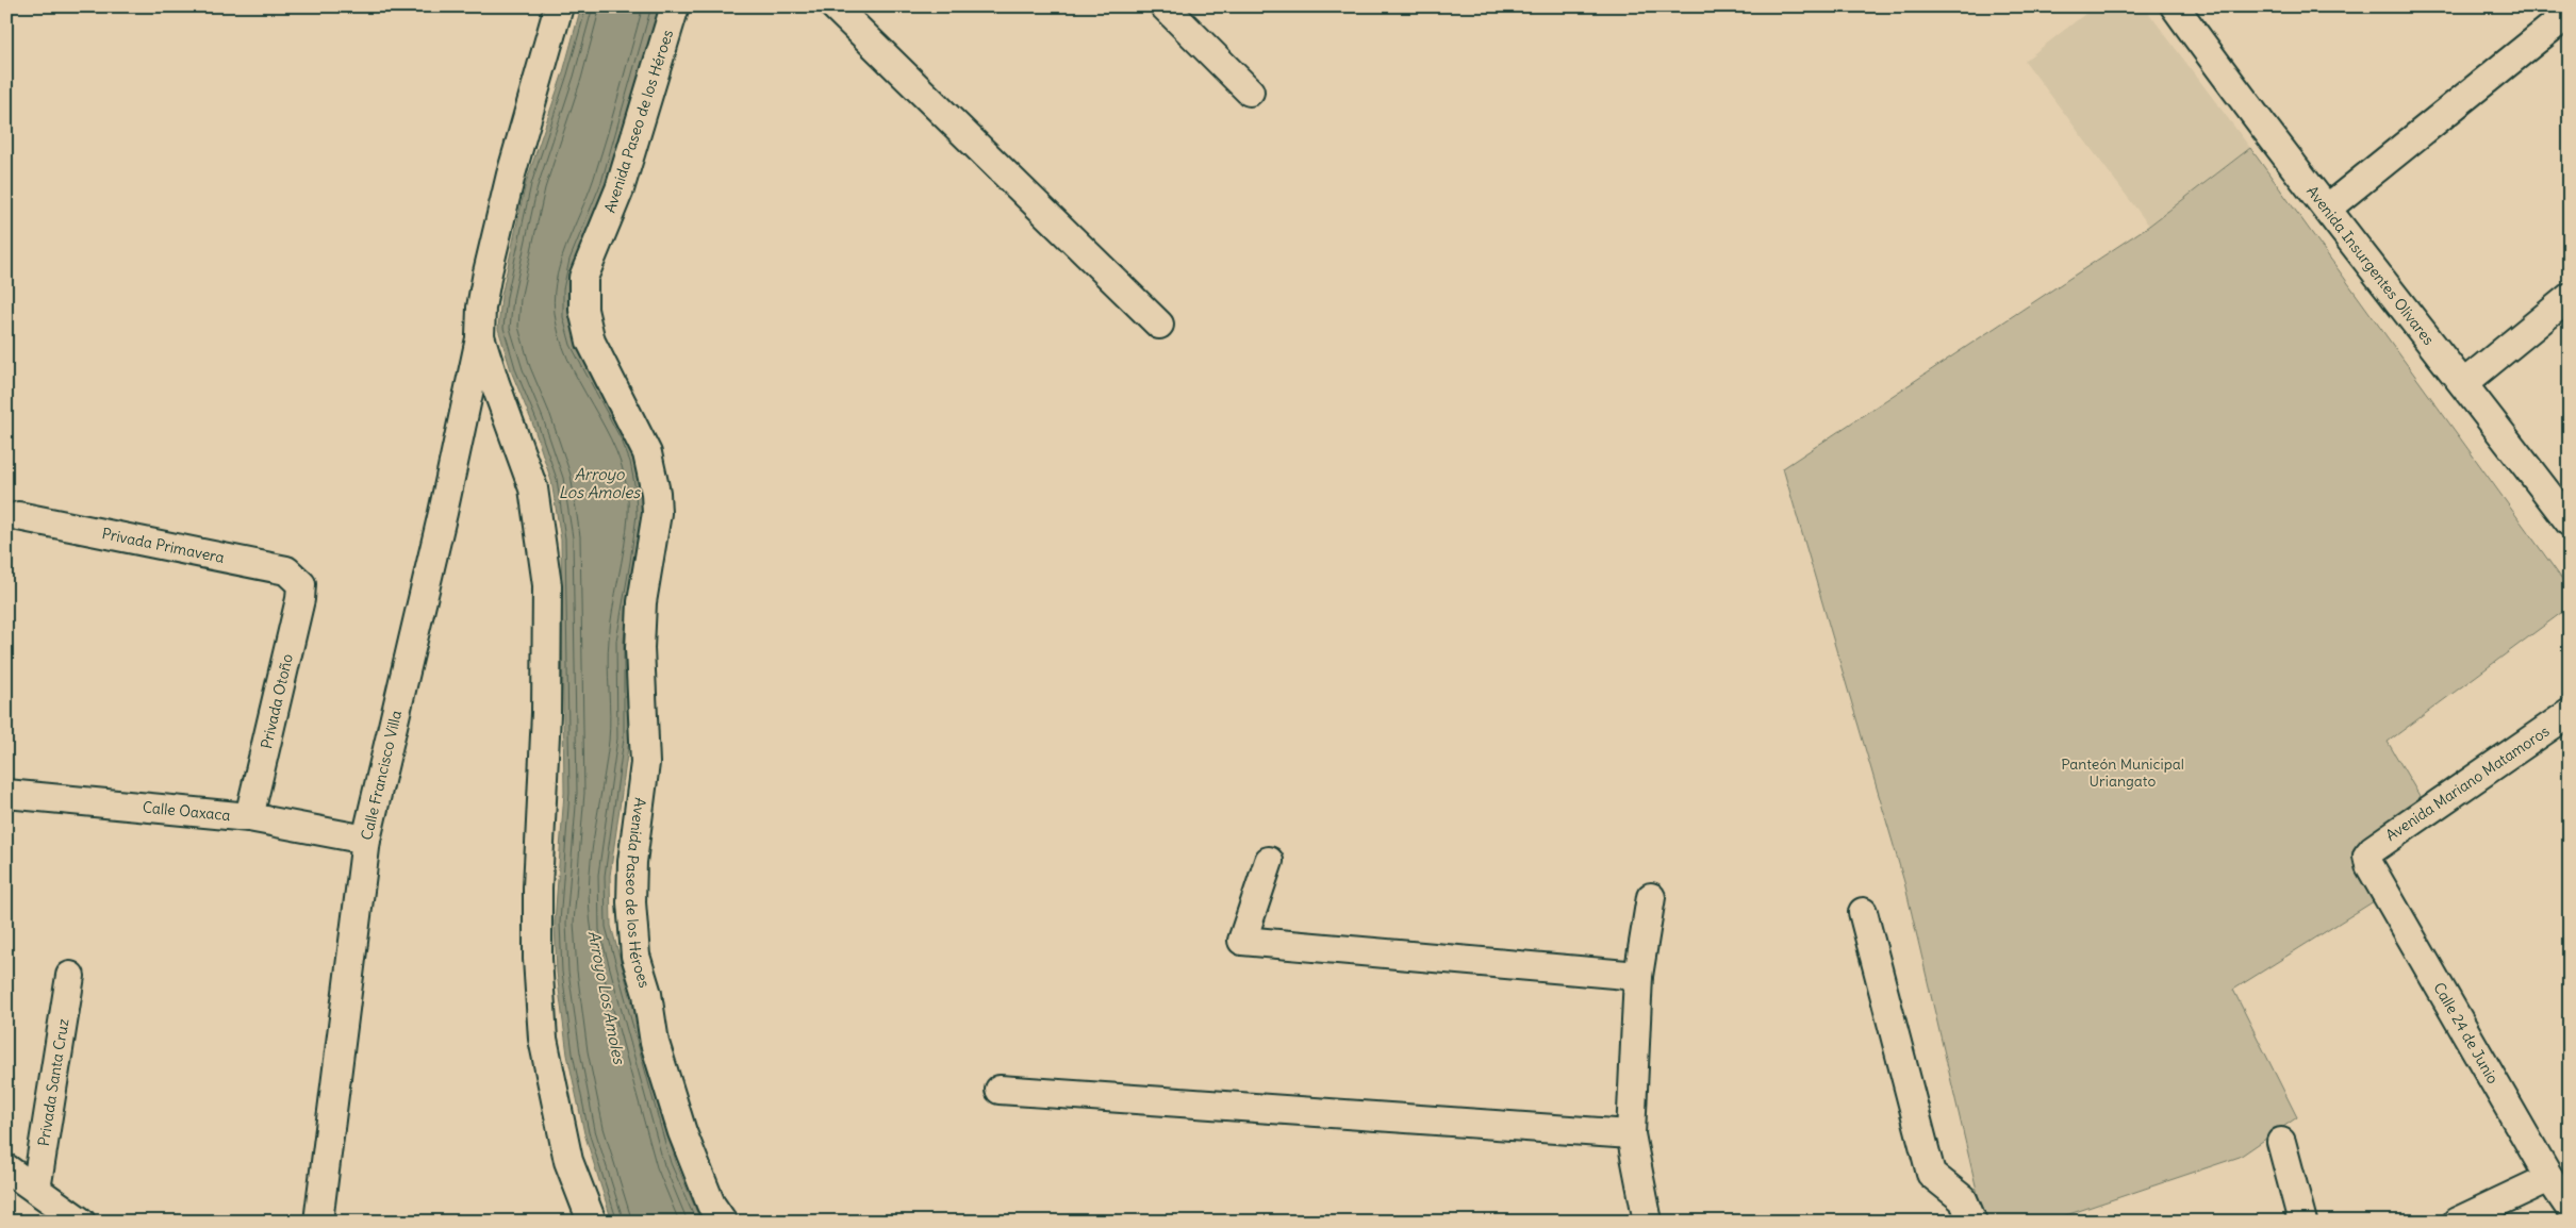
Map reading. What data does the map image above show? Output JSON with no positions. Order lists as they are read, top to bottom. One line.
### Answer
{"streets":{"street":["Avenida Paseo de los Héroes","Avenida Insurgentes Olivares","Privada Primavera","Privada Otoño","Calle Francisco Villa","Avenida Mariano Matamoros","Calle Oaxaca","Calle 24 de Junio","Privada Santa Cruz"]},"crossings":[["Privada Primavera","Privada Otoño"],["Privada Otoño","Calle Oaxaca"],["Calle Francisco Villa","Calle Oaxaca"],["Avenida Mariano Matamoros","Calle 24 de Junio"]],"water":["Arroyo Los Amoles"],"parks":["Panteón Municipal Uriangato"]}
